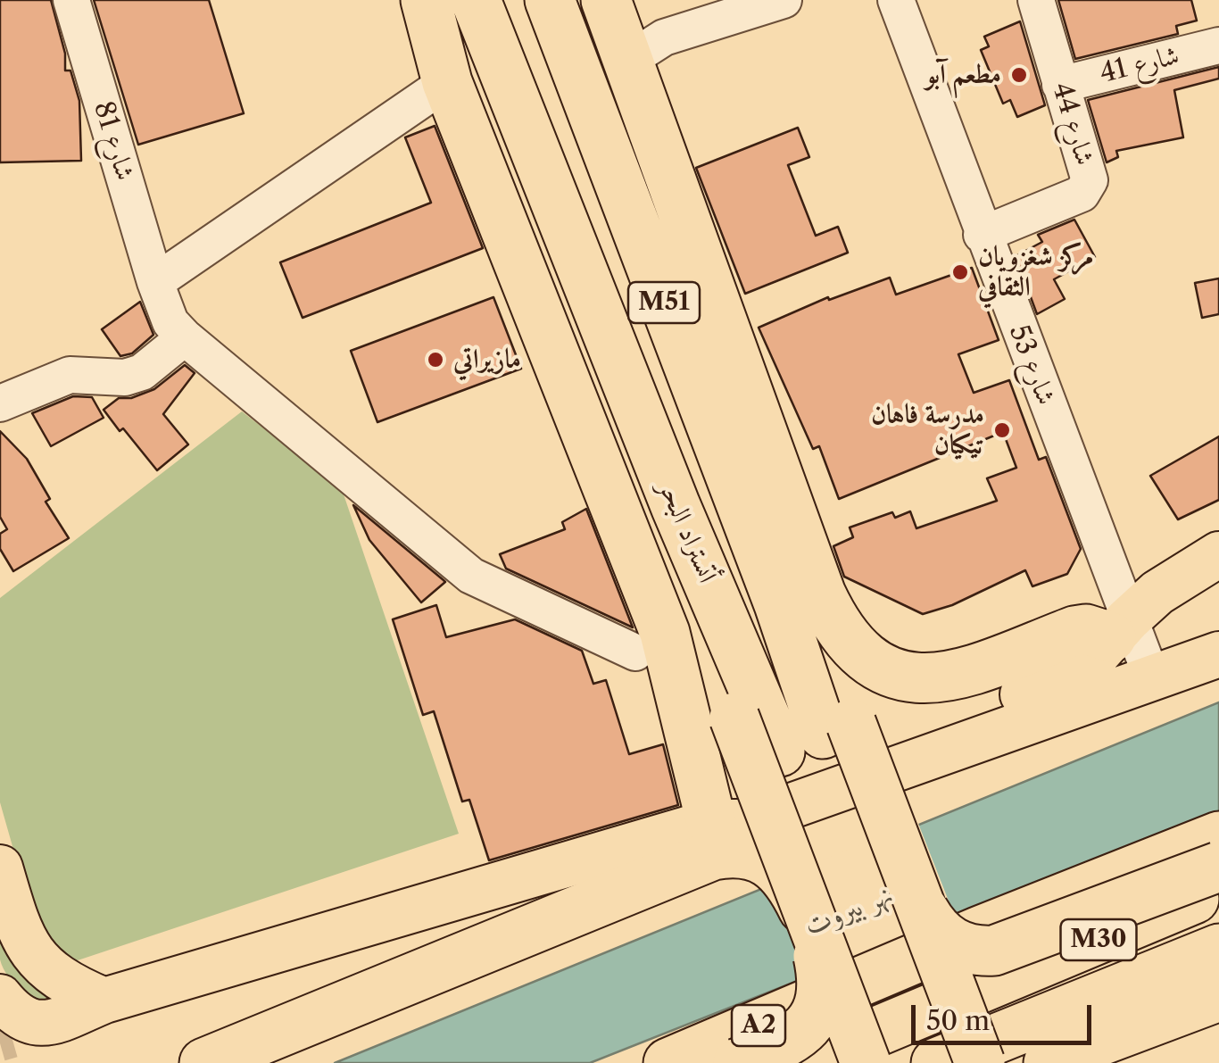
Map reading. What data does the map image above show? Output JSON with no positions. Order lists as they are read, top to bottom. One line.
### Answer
{"streets":{"highway":["M51","أتستراد البحر","M30","A2"],"street":["شارع 41","شارع 44","شارع 81","شارع 53"]},"crossings":[["شارع 41","شارع 44"],["شارع 44","شارع 53"],["M51","أتستراد البحر"],["أتستراد البحر","M30"]],"water":["نهر بيروت"],"places":["مطعم آبو","مركز شغزويان الثقافي","مازيراتي","مدرسة فاهان تيكيان"],"scale_bar":"50 m"}
